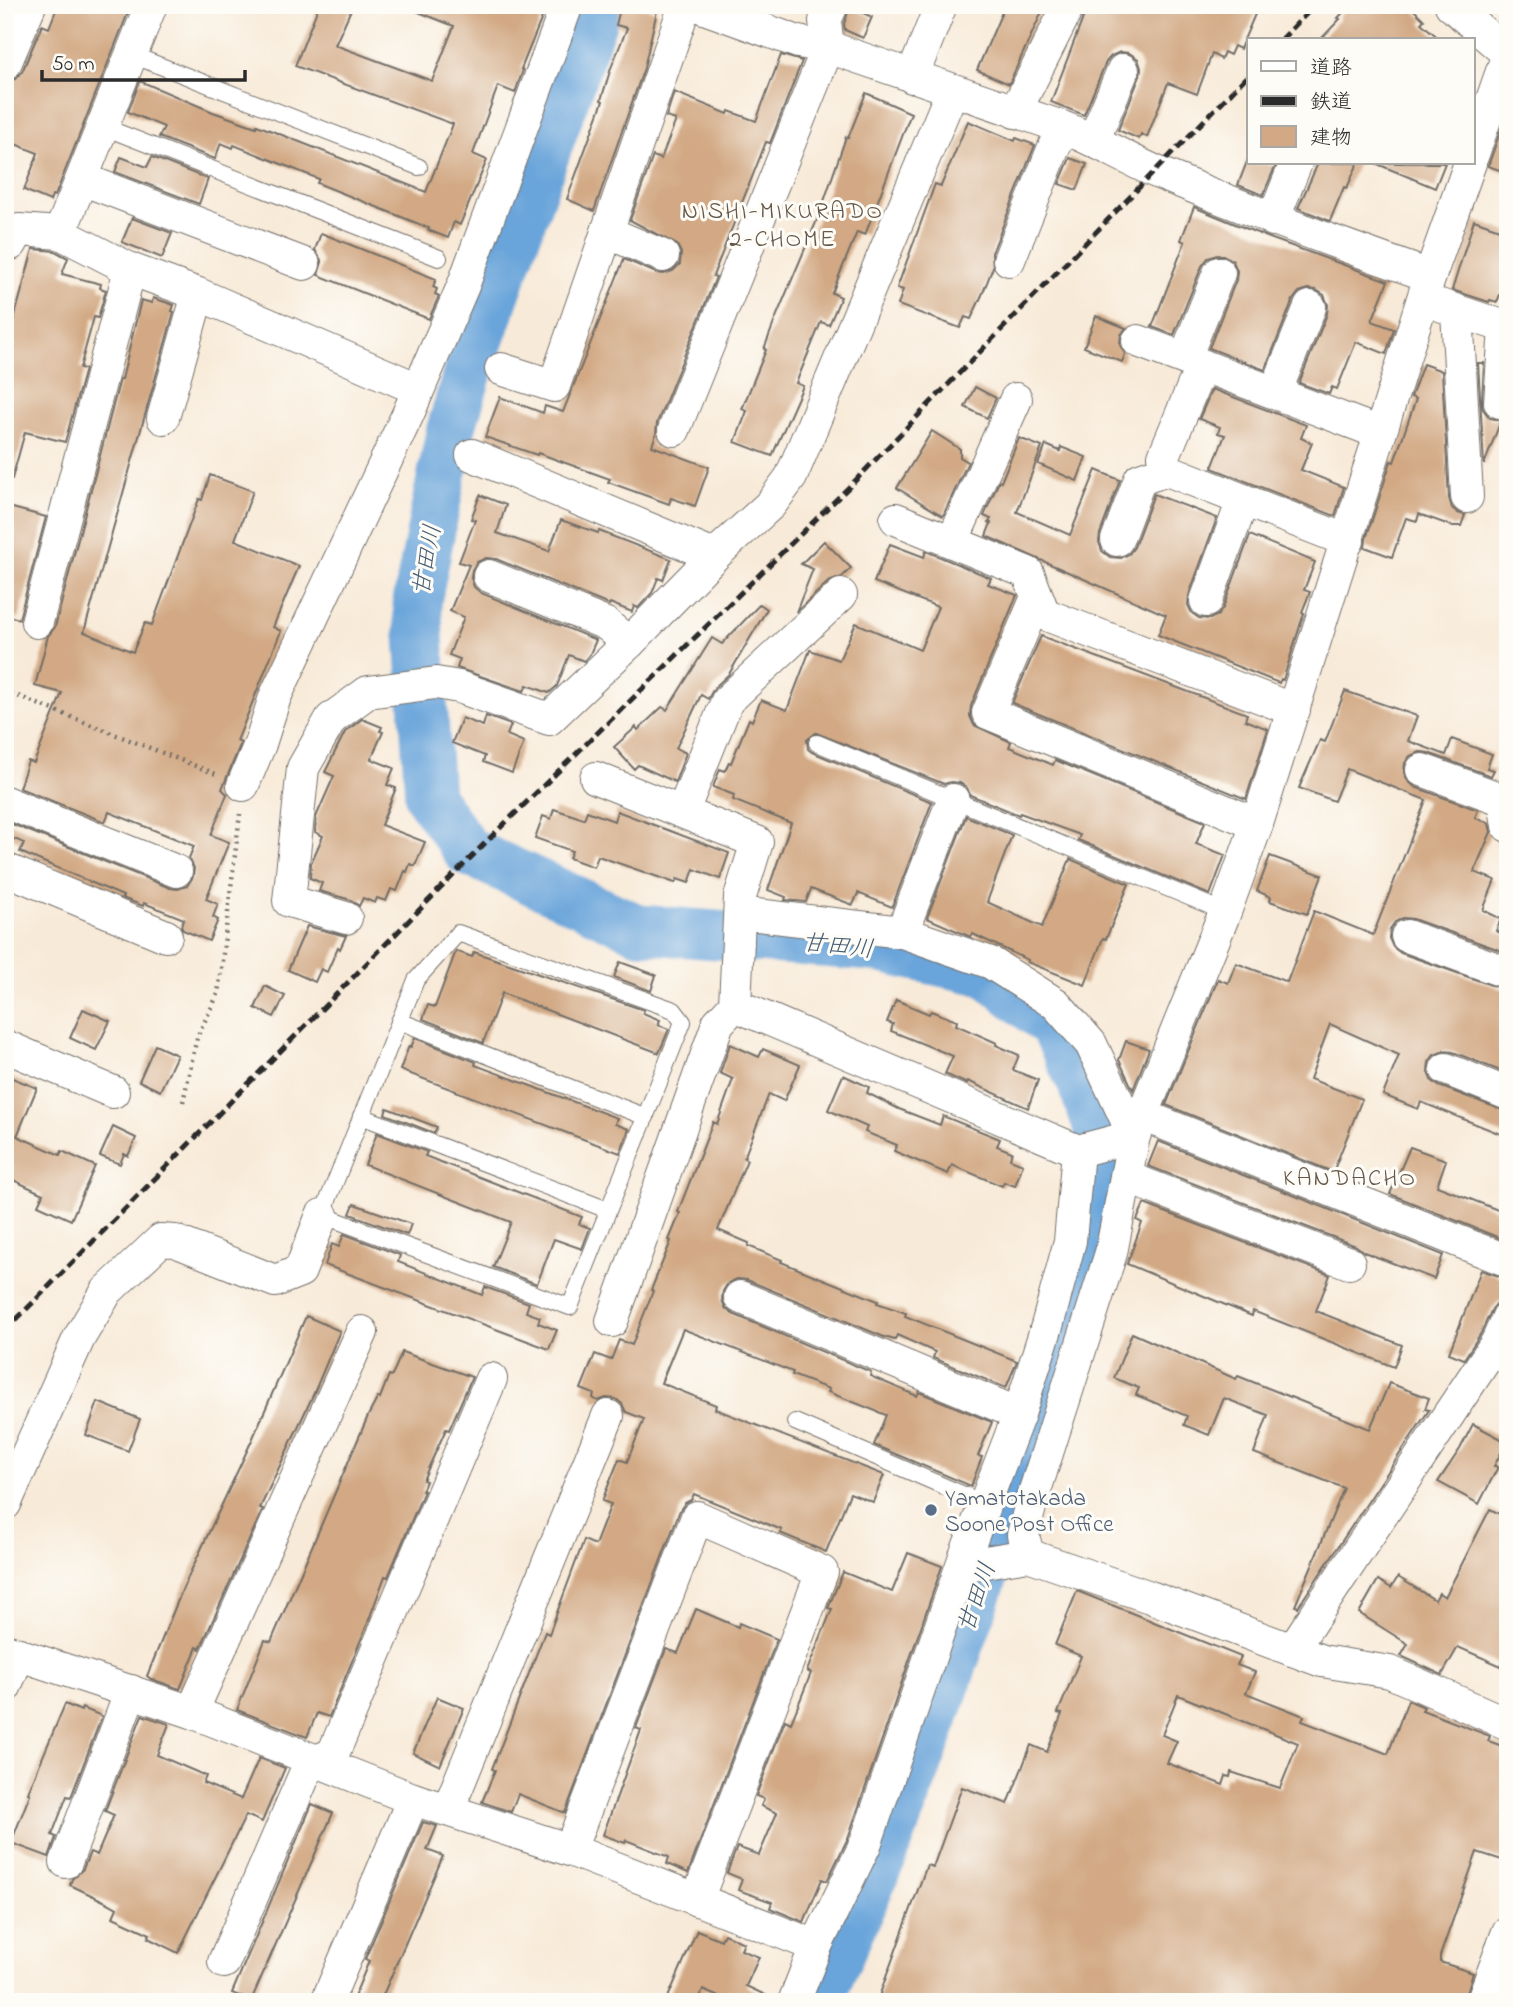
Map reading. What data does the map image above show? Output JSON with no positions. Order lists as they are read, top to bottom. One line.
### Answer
{"districts":["NISHI-MIKURADO 2-CHOME","KANDACHO"],"water":["甘田川"],"places":["Yamatotakada Soone Post Office"],"legend":["道路","鉄道","建物"],"scale_bar":"50 m"}
